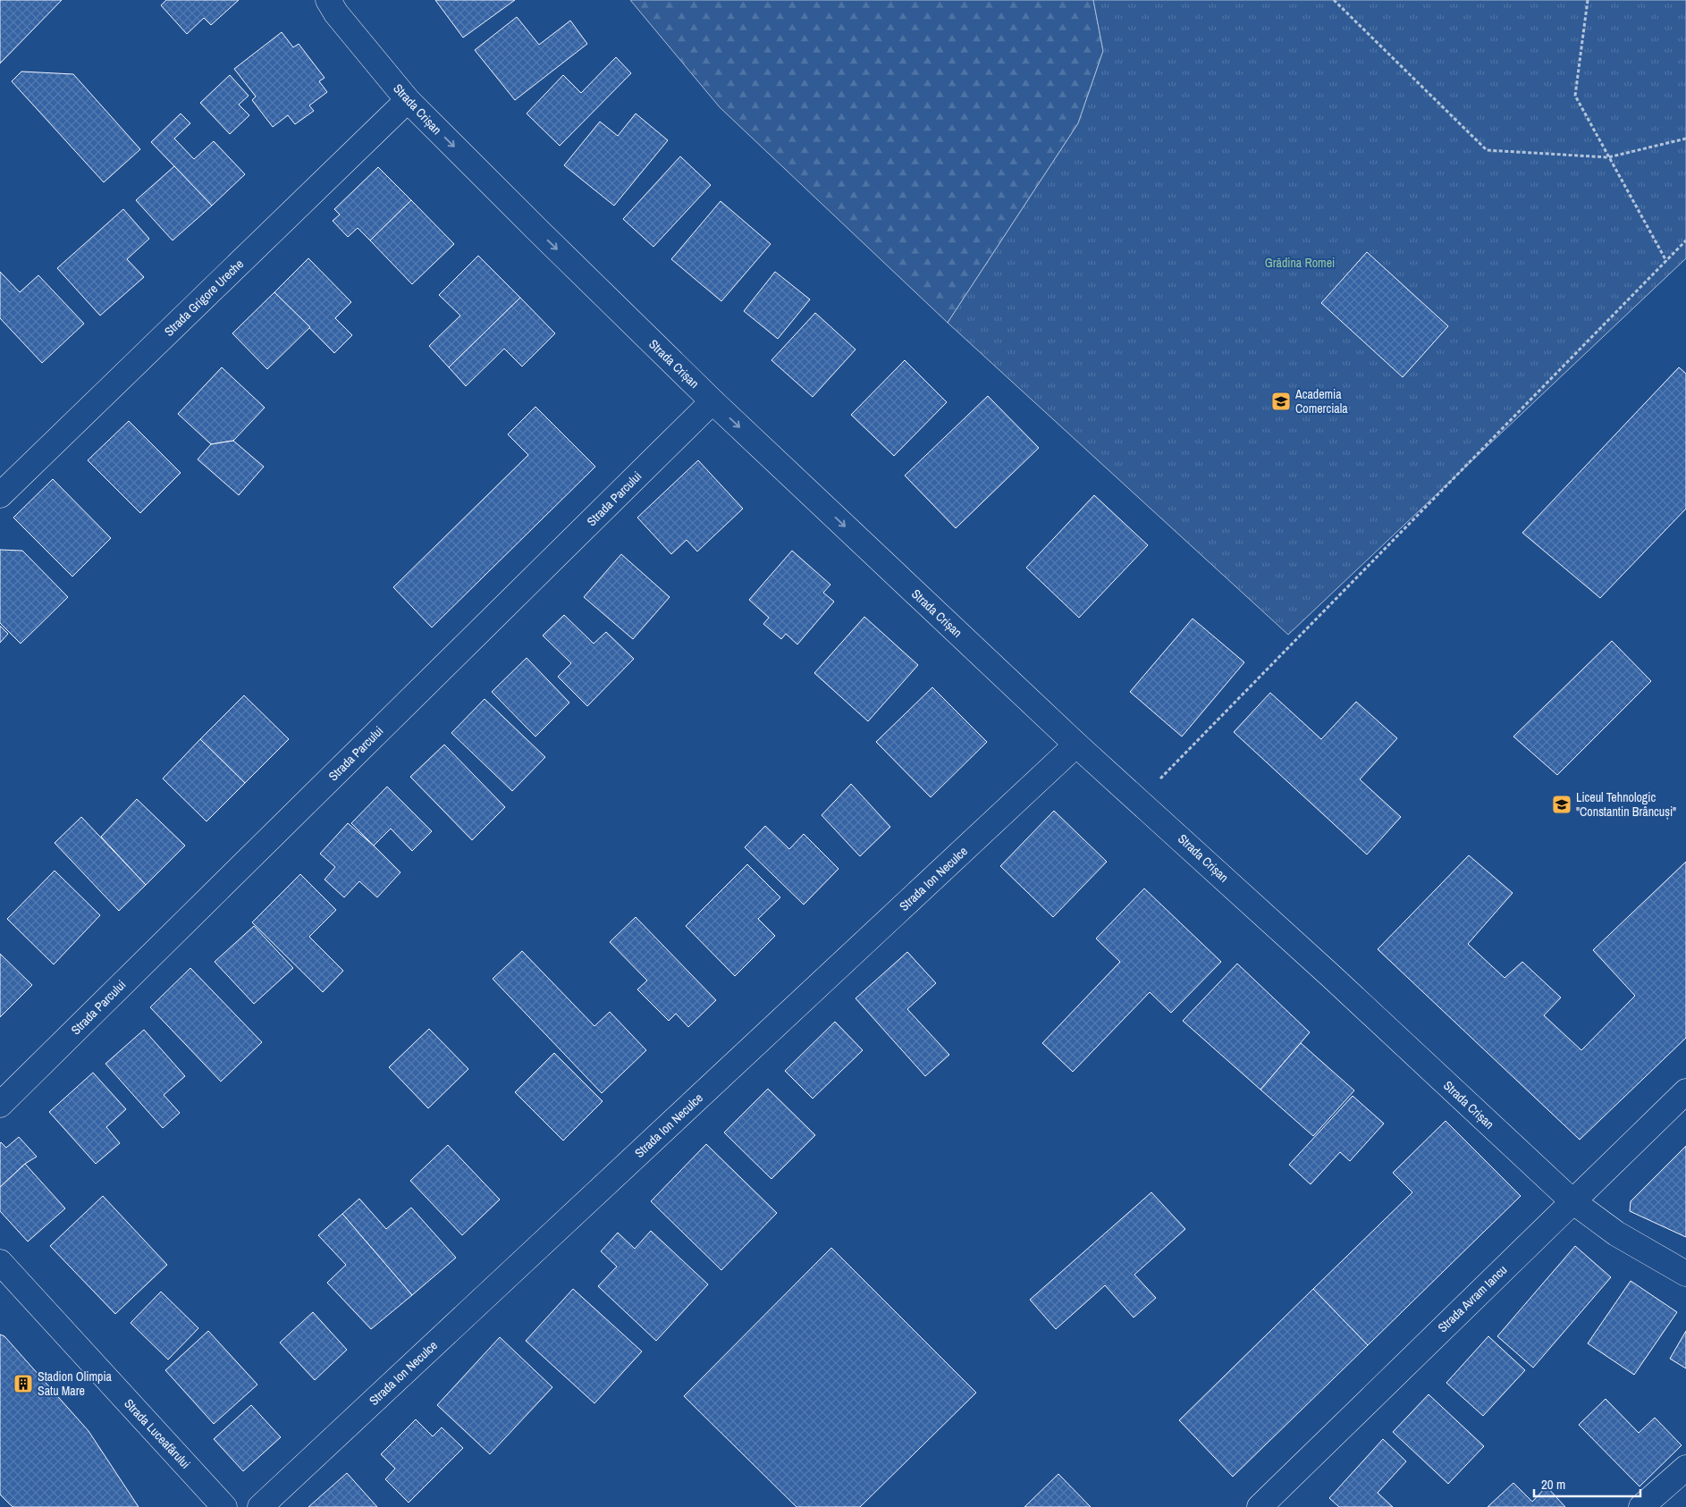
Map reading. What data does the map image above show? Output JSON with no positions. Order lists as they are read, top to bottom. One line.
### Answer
{"streets":{"street":["Strada Crișan","Strada Grigore Ureche","Strada Parcului","Strada Ion Neculce","Strada Avram Iancu","Strada Luceafărului"]},"crossings":[["Strada Crișan","Strada Grigore Ureche"],["Strada Crișan","Strada Parcului"],["Strada Crișan","Strada Ion Neculce"],["Strada Crișan","Strada Avram Iancu"]],"one_way":["Strada Crișan"],"parks":["Grădina Romei"],"places":{"school or university":["Academia Comerciala","Liceul Tehnologic \"Constantin Brâncuși\""],"building":["Stadion Olimpia Satu Mare"]},"scale_bar":"20 m"}
